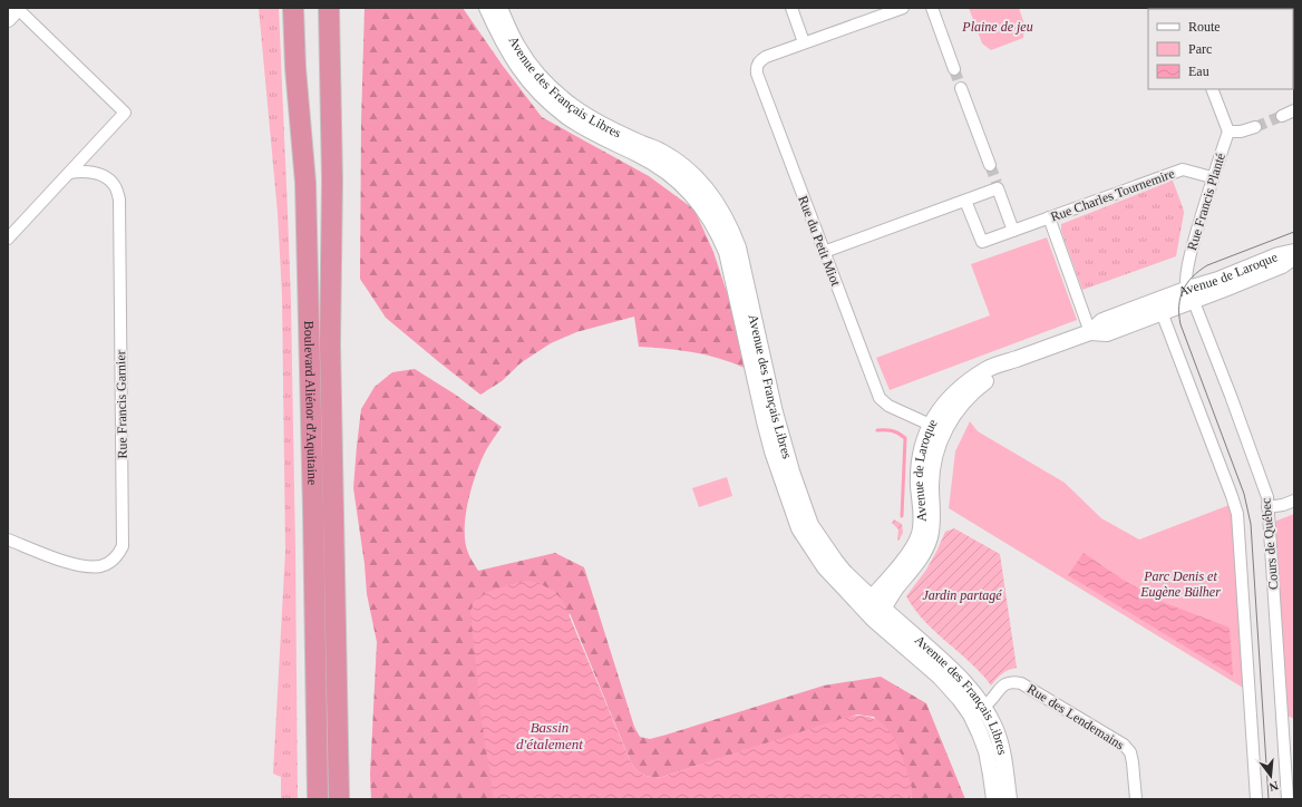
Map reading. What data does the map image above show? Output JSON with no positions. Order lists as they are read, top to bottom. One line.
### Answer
{"streets":{"highway":["Boulevard Aliénor d'Aquitaine"],"street":["Avenue des Français Libres","Rue Charles Tournemire","Rue Francis Planté","Rue du Petit Miot","Avenue de Laroque","Rue Francis Garnier","Cours de Québec","Rue des Lendemains"]},"crossings":[["Avenue des Français Libres","Avenue de Laroque"],["Avenue des Français Libres","Rue des Lendemains"],["Rue Charles Tournemire","Rue Francis Planté"],["Rue Francis Planté","Avenue de Laroque"],["Rue Francis Planté","Cours de Québec"],["Rue du Petit Miot","Avenue de Laroque"],["Avenue de Laroque","Cours de Québec"]],"water":["Bassin d'étalement"],"parks":["Plaine de jeu","Parc Denis et Eugène Bülher","Jardin partagé"],"legend":["Route","Parc","Eau"],"north":"bottom"}
